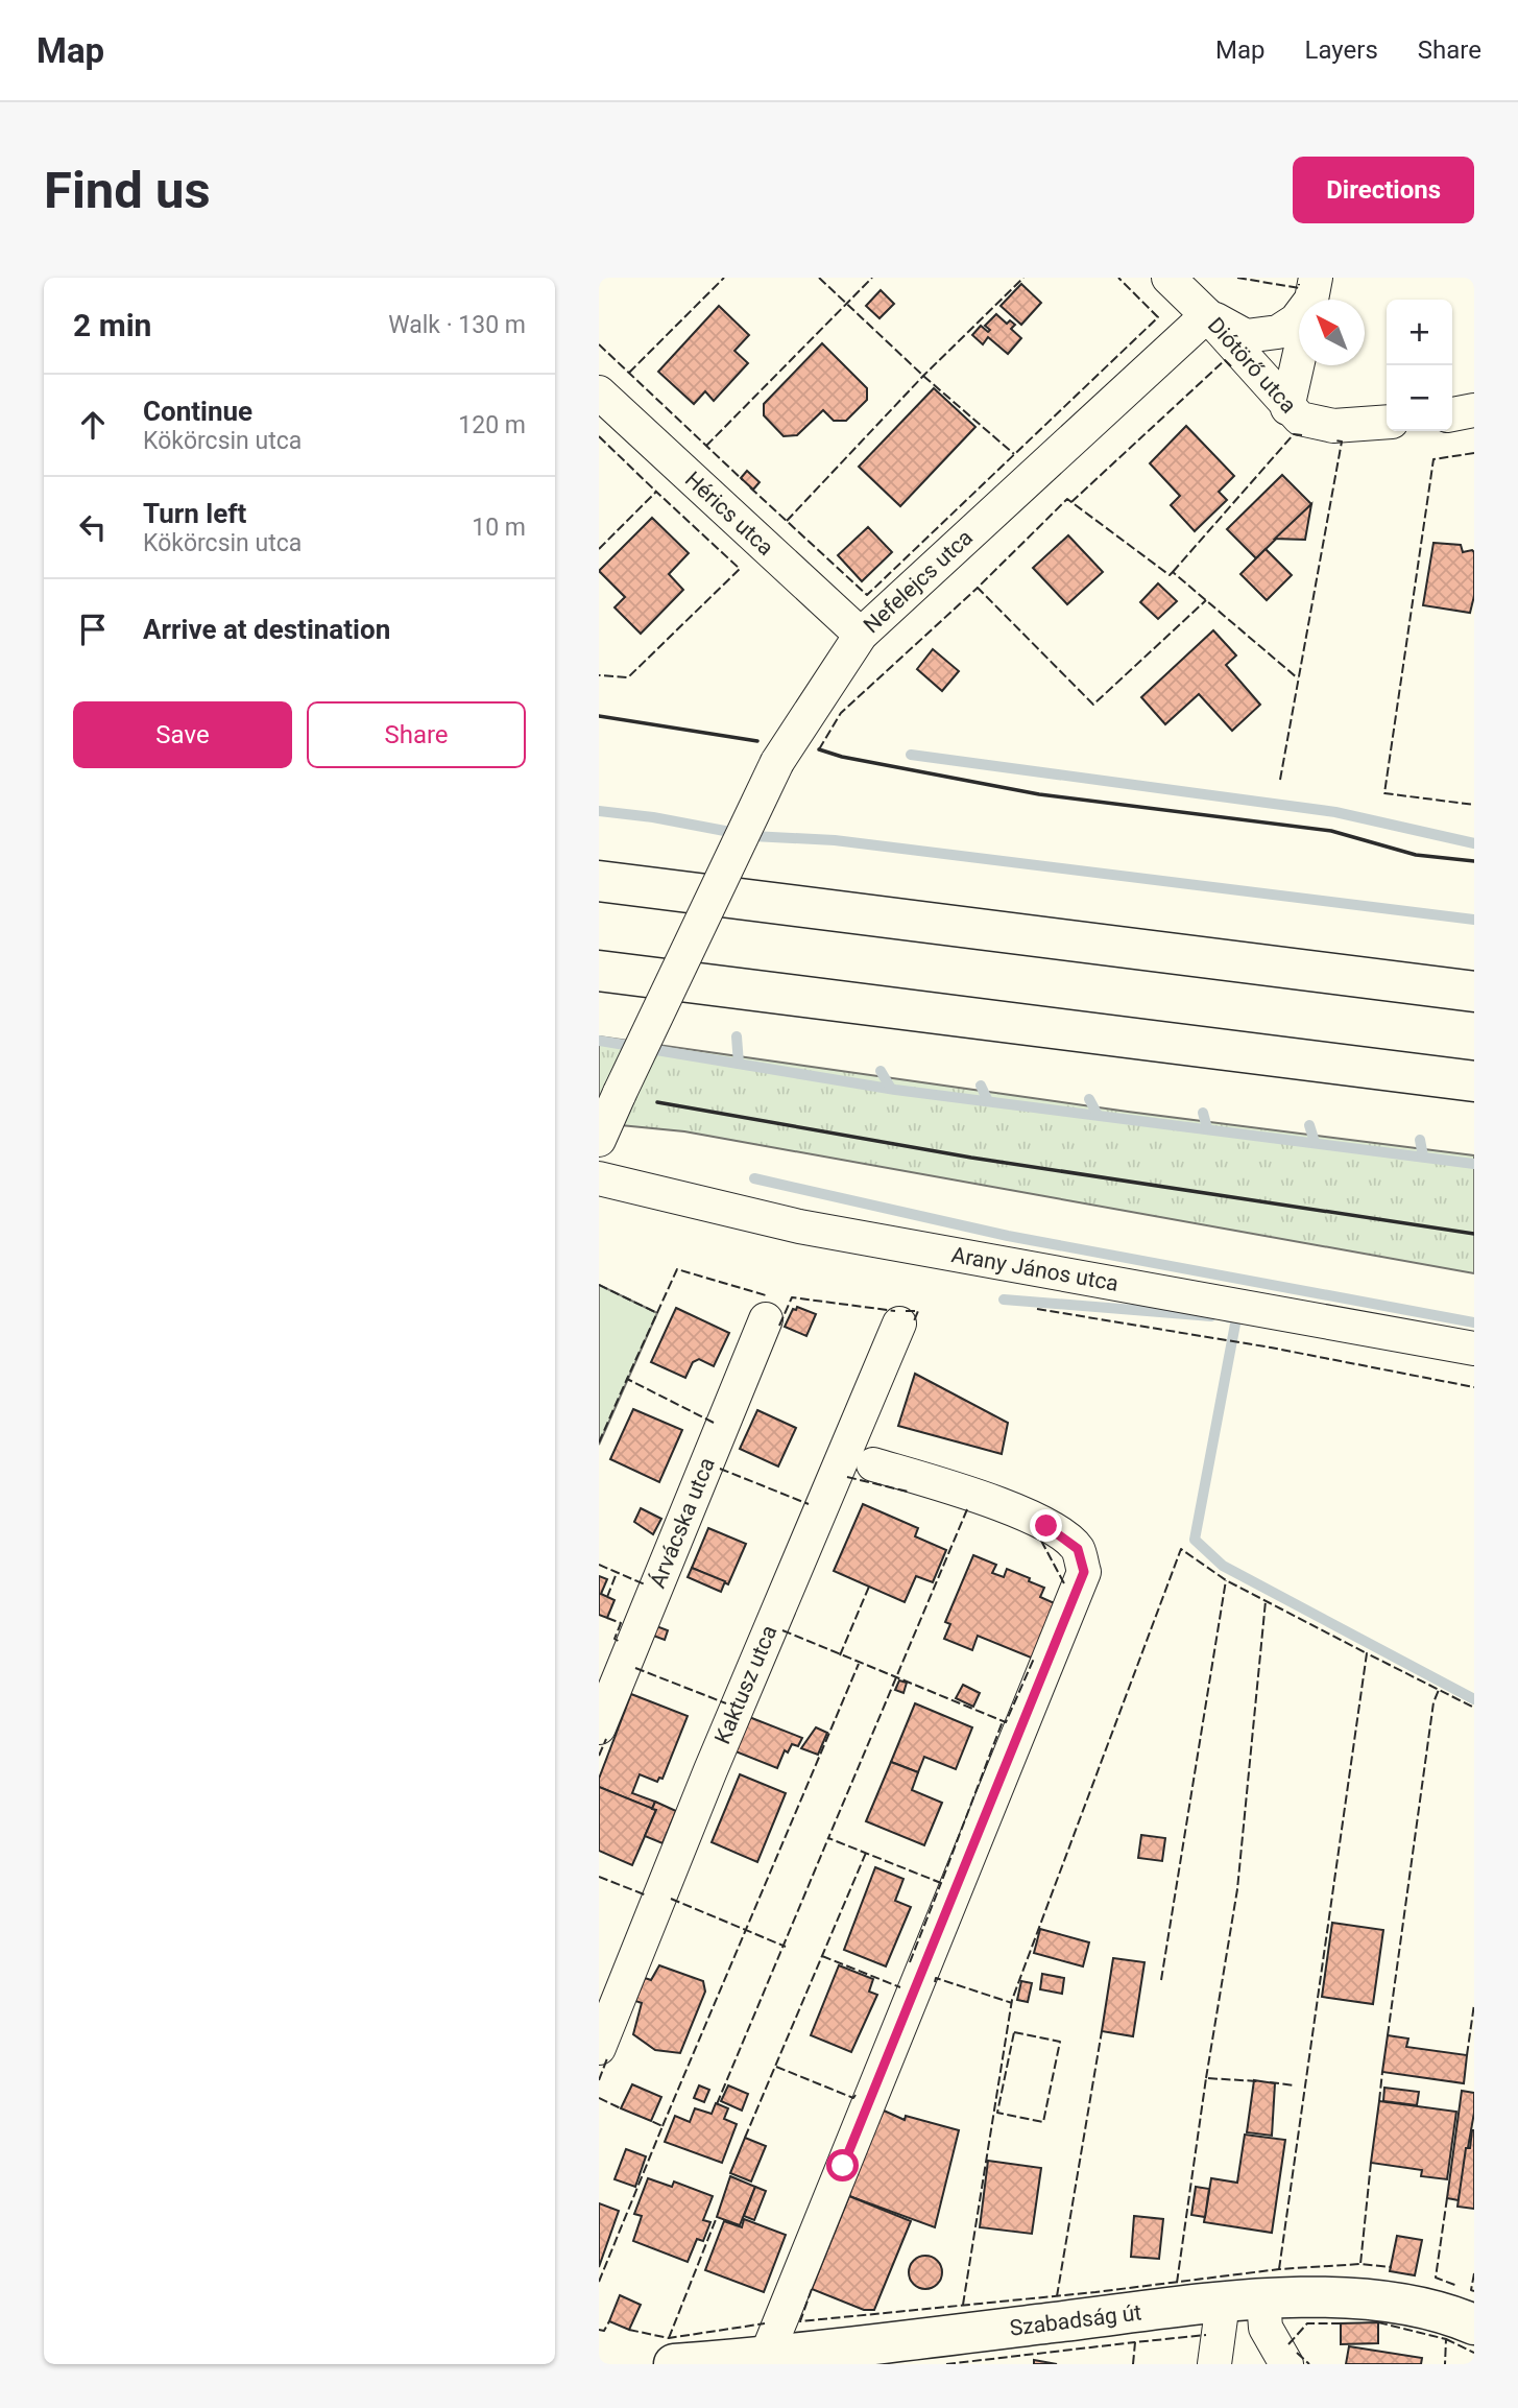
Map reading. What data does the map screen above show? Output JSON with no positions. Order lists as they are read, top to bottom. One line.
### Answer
{"streets":{"main road":["Szabadság út"],"street":["Diótörő utca","Hérics utca","Nefelejcs utca","Arany János utca","Árvácska utca","Kaktusz utca"]},"crossings":[["Diótörő utca","Nefelejcs utca"],["Hérics utca","Nefelejcs utca"]],"north":"top left","page":{"header":"Map","nav":["Map","Layers","Share"],"buttons":["Directions",["Save","Share"]],"title":"Find us","heading":["2 min","Walk · 130 m"],"map_buttons":["+","−"],"list":[["Continue","Kökörcsin utca","120 m"],["Turn left","Kökörcsin utca","10 m"],"Arrive at destination"]}}
